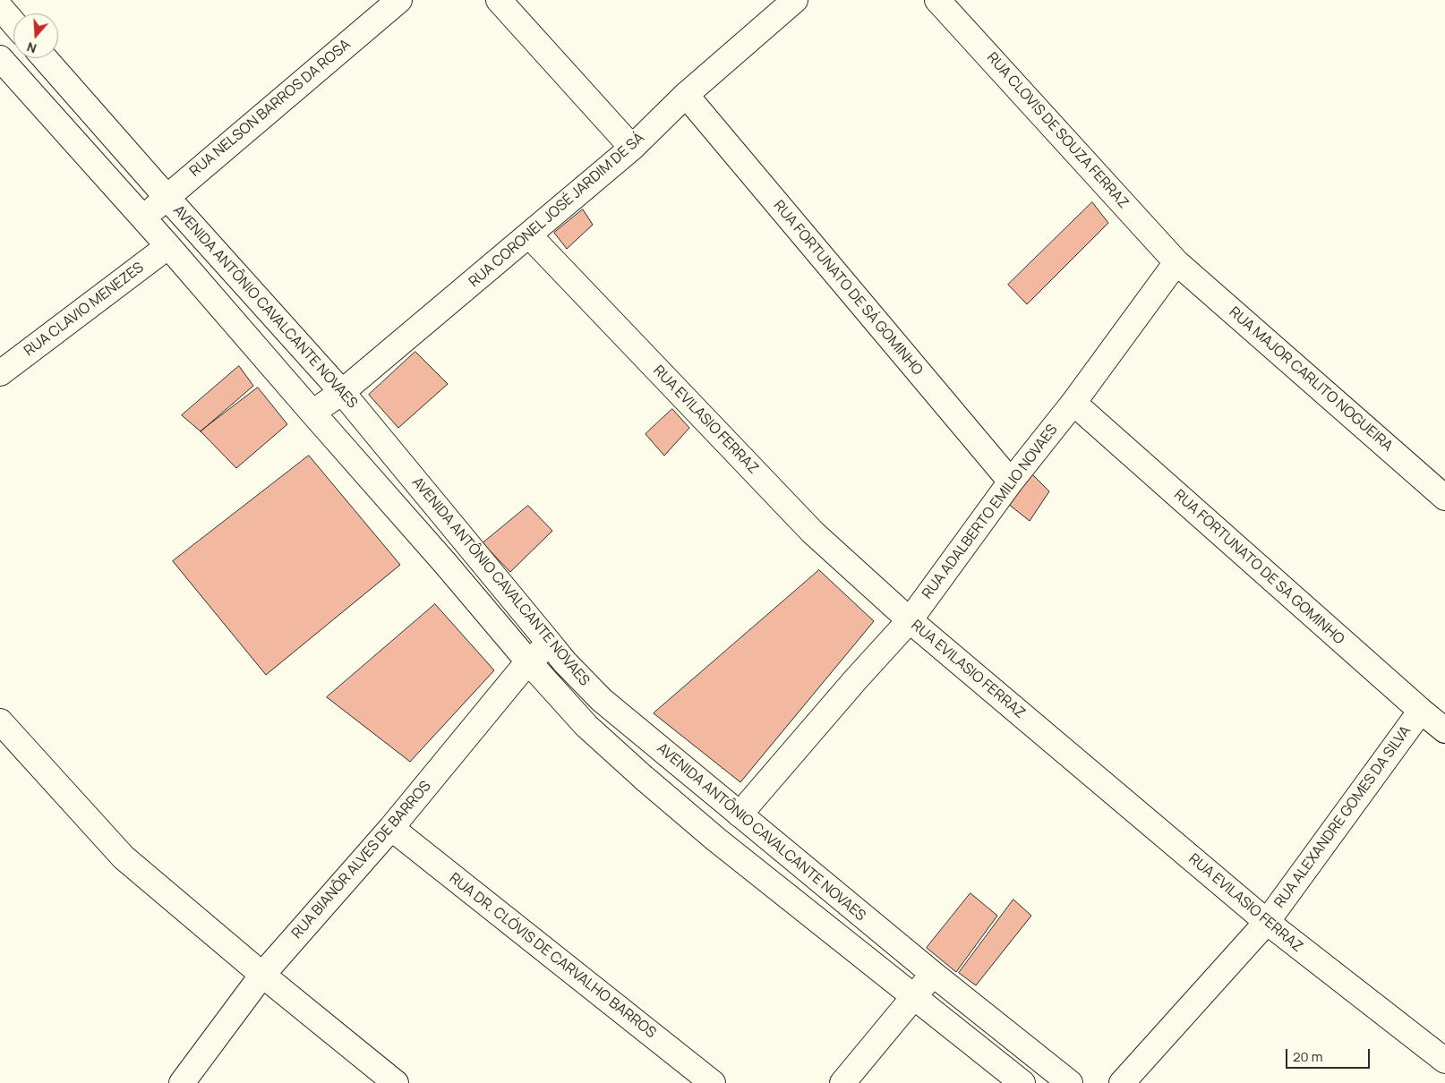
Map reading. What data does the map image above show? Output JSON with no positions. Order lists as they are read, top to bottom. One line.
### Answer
{"streets":{"street":["RUA NELSON BARROS DA ROSA","RUA CLOVIS DE SOUZA FERRAZ","RUA CORONEL JOSÉ JARDIM DE SÁ","RUA FORTUNATO DE SÁ GOMINHO","AVENIDA ANTÔNIO CAVALCANTE NOVAES","RUA CLAVIO MENEZES","RUA MAJOR CARLITO NOGUEIRA","RUA EVILASIO FERRAZ","RUA ADALBERTO EMILIO NOVAES","RUA FORTUNATO DE SA GOMINHO","RUA ALEXANDRE GOMES DA SILVA","RUA BIANÔR ALVES DE BARROS","RUA DR. CLÓVIS DE CARVALHO BARROS"]},"crossings":[["RUA NELSON BARROS DA ROSA","AVENIDA ANTÔNIO CAVALCANTE NOVAES"],["RUA CLOVIS DE SOUZA FERRAZ","RUA MAJOR CARLITO NOGUEIRA"],["RUA CLOVIS DE SOUZA FERRAZ","RUA ADALBERTO EMILIO NOVAES"],["RUA CORONEL JOSÉ JARDIM DE SÁ","RUA FORTUNATO DE SÁ GOMINHO"],["RUA CORONEL JOSÉ JARDIM DE SÁ","AVENIDA ANTÔNIO CAVALCANTE NOVAES"],["RUA CORONEL JOSÉ JARDIM DE SÁ","RUA EVILASIO FERRAZ"],["RUA FORTUNATO DE SÁ GOMINHO","RUA ADALBERTO EMILIO NOVAES"],["AVENIDA ANTÔNIO CAVALCANTE NOVAES","RUA ADALBERTO EMILIO NOVAES"],["AVENIDA ANTÔNIO CAVALCANTE NOVAES","RUA BIANÔR ALVES DE BARROS"],["RUA MAJOR CARLITO NOGUEIRA","RUA ADALBERTO EMILIO NOVAES"],["RUA EVILASIO FERRAZ","RUA ADALBERTO EMILIO NOVAES"],["RUA EVILASIO FERRAZ","RUA ALEXANDRE GOMES DA SILVA"],["RUA ADALBERTO EMILIO NOVAES","RUA FORTUNATO DE SA GOMINHO"],["RUA FORTUNATO DE SA GOMINHO","RUA ALEXANDRE GOMES DA SILVA"],["RUA BIANÔR ALVES DE BARROS","RUA DR. CLÓVIS DE CARVALHO BARROS"]],"scale_bar":"20 m","north":"bottom"}
